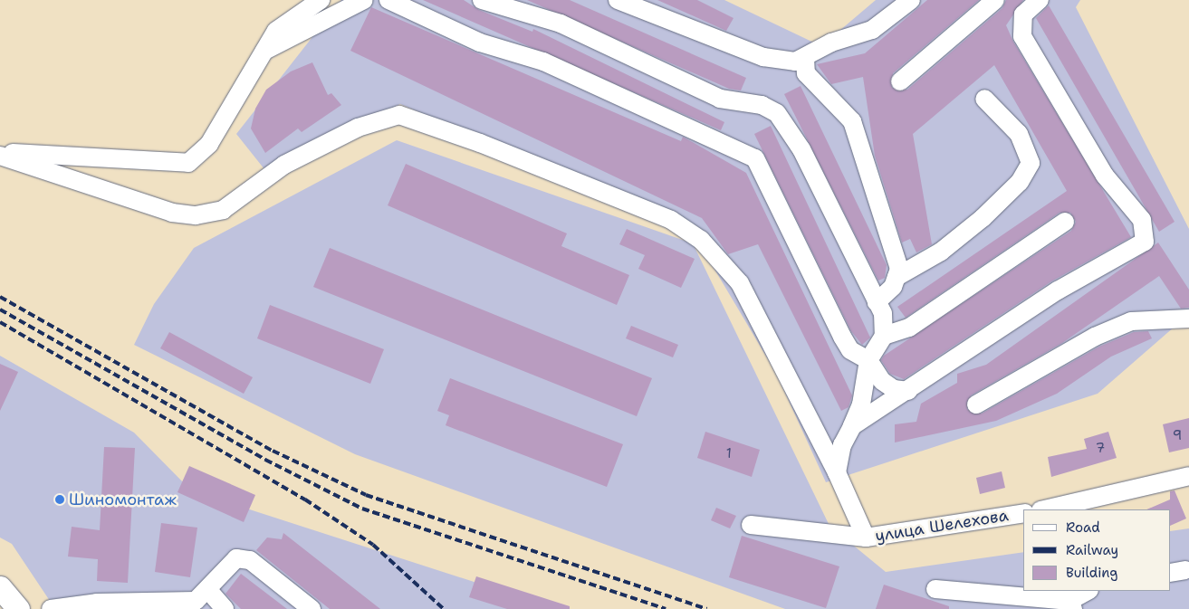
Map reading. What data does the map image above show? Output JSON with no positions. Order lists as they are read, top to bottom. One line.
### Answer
{"streets":{"street":["улица Шелехова"]},"places":["Шиномонтаж"],"house_numbers":["9","7","1"],"legend":["Road","Railway","Building"]}
